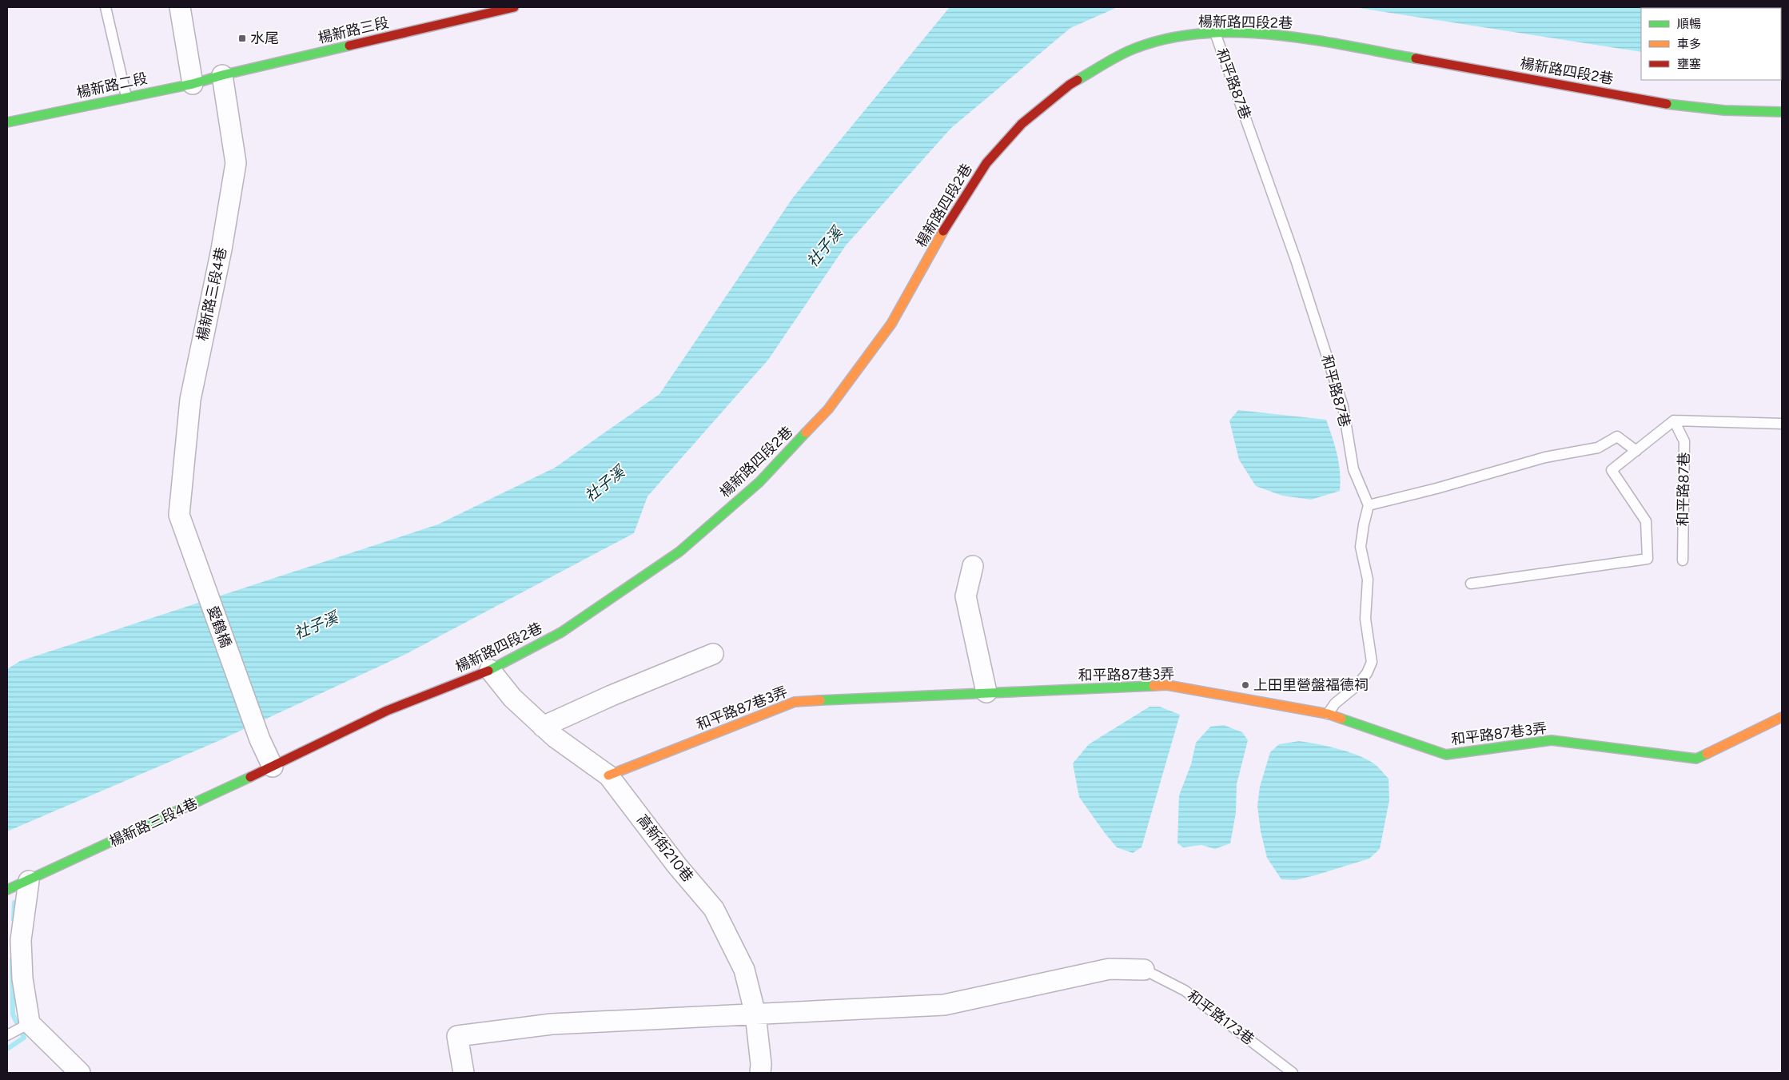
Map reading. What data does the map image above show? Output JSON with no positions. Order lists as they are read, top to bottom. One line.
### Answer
{"streets":{"street":["楊新路四段2巷","楊新路三段","楊新路二段","楊新路三段4巷","愛鶴橋","和平路87巷3弄","高新街210巷"],"lane":["和平路87巷","和平路173巷"]},"crossings":[["楊新路四段2巷","和平路87巷"],["楊新路四段2巷","楊新路三段4巷"],["楊新路四段2巷","愛鶴橋"],["楊新路四段2巷","高新街210巷"],["楊新路三段","楊新路二段"],["楊新路三段","楊新路三段4巷"],["楊新路二段","楊新路三段4巷"],["楊新路三段4巷","愛鶴橋"],["和平路87巷3弄","高新街210巷"]],"water":["社子溪"],"places":{"transit":["水尾"],"other":["上田里營盤福德祠"]},"legend":["順暢","車多","壅塞"]}
